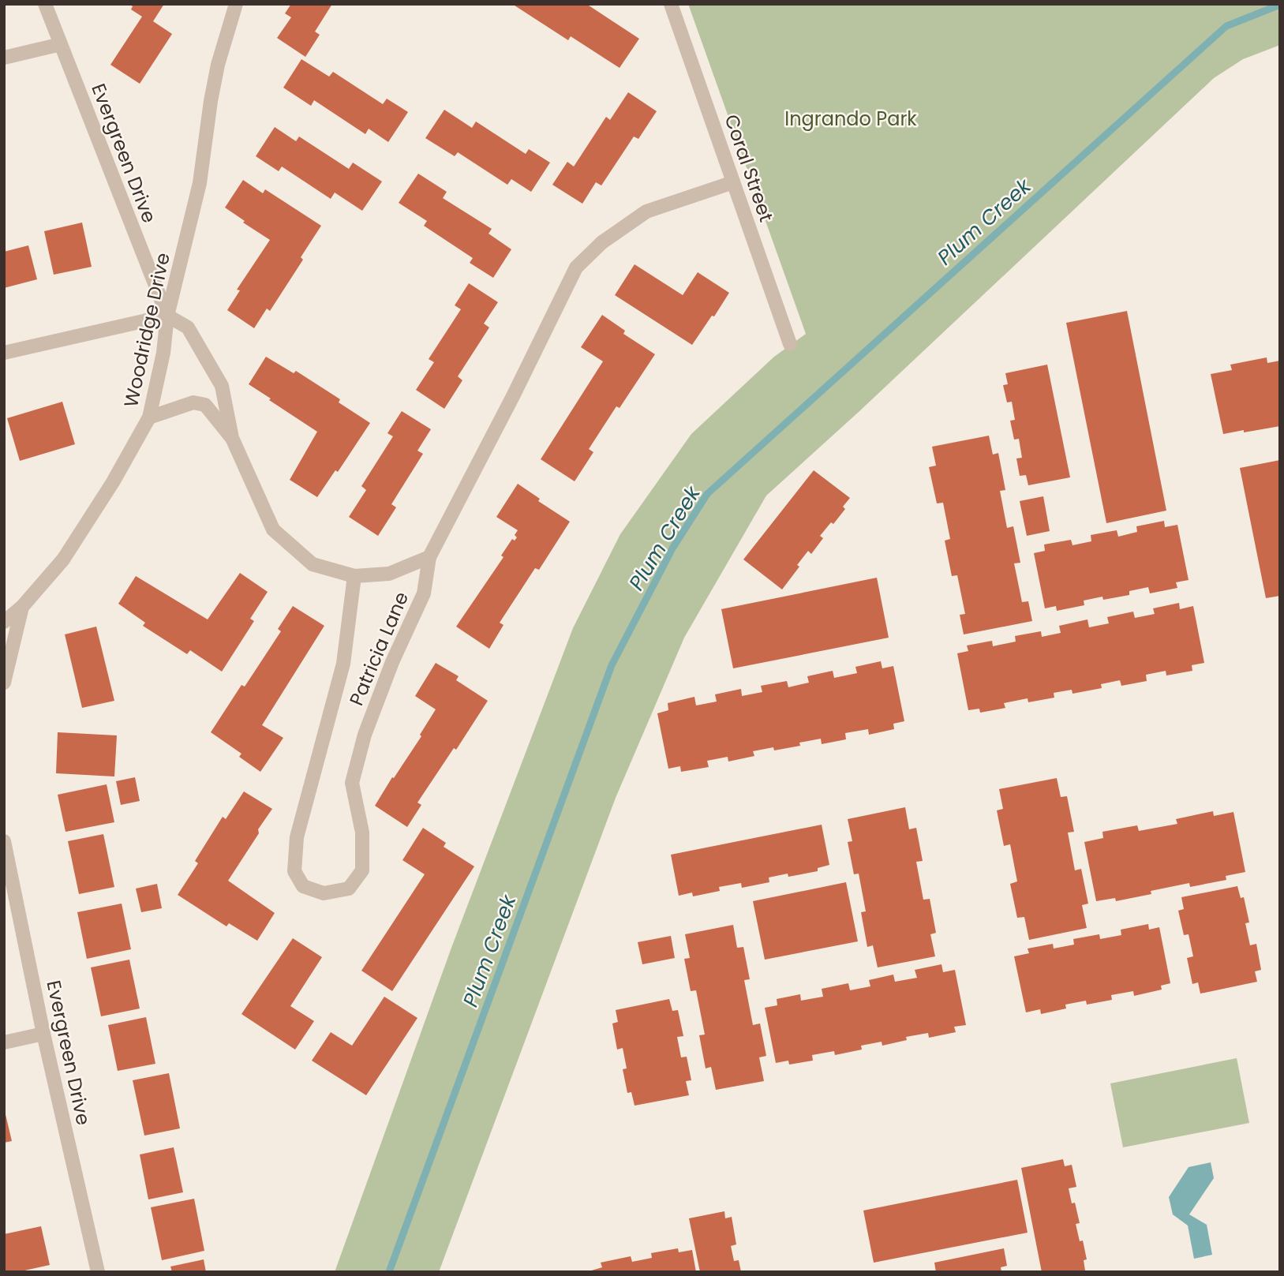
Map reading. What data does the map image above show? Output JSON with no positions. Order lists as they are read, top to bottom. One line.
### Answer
{"streets":{"street":["Evergreen Drive","Coral Street","Woodridge Drive","Patricia Lane"]},"crossings":[["Evergreen Drive","Woodridge Drive"],["Coral Street","Patricia Lane"]],"water":["Plum Creek"],"parks":["Ingrando Park"]}
